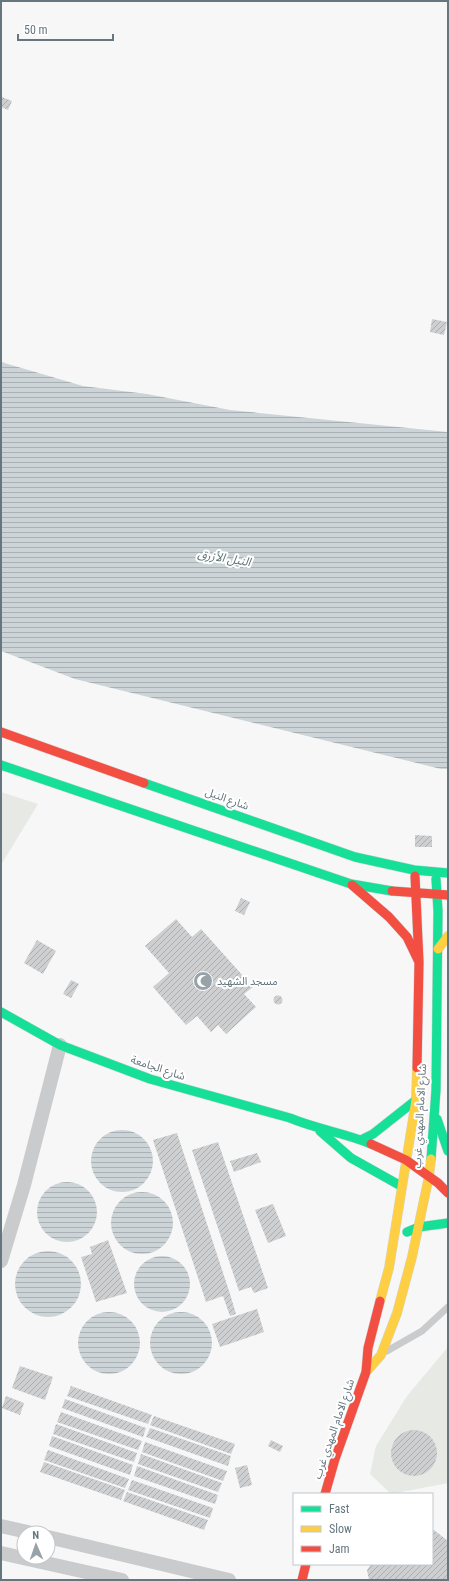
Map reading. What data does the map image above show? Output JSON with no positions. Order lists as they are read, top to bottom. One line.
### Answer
{"streets":{"main road":["شارع النيل","شارع الجامعة","شارع الامام المهدي غرب"]},"crossings":[["شارع النيل","شارع الامام المهدي غرب"],["شارع الجامعة","شارع الامام المهدي غرب"]],"water":["النيل الأزرق"],"places":{"mosque":["مسجد الشهيد"]},"legend":["Fast","Slow","Jam"],"scale_bar":"50 m","north":"top"}
